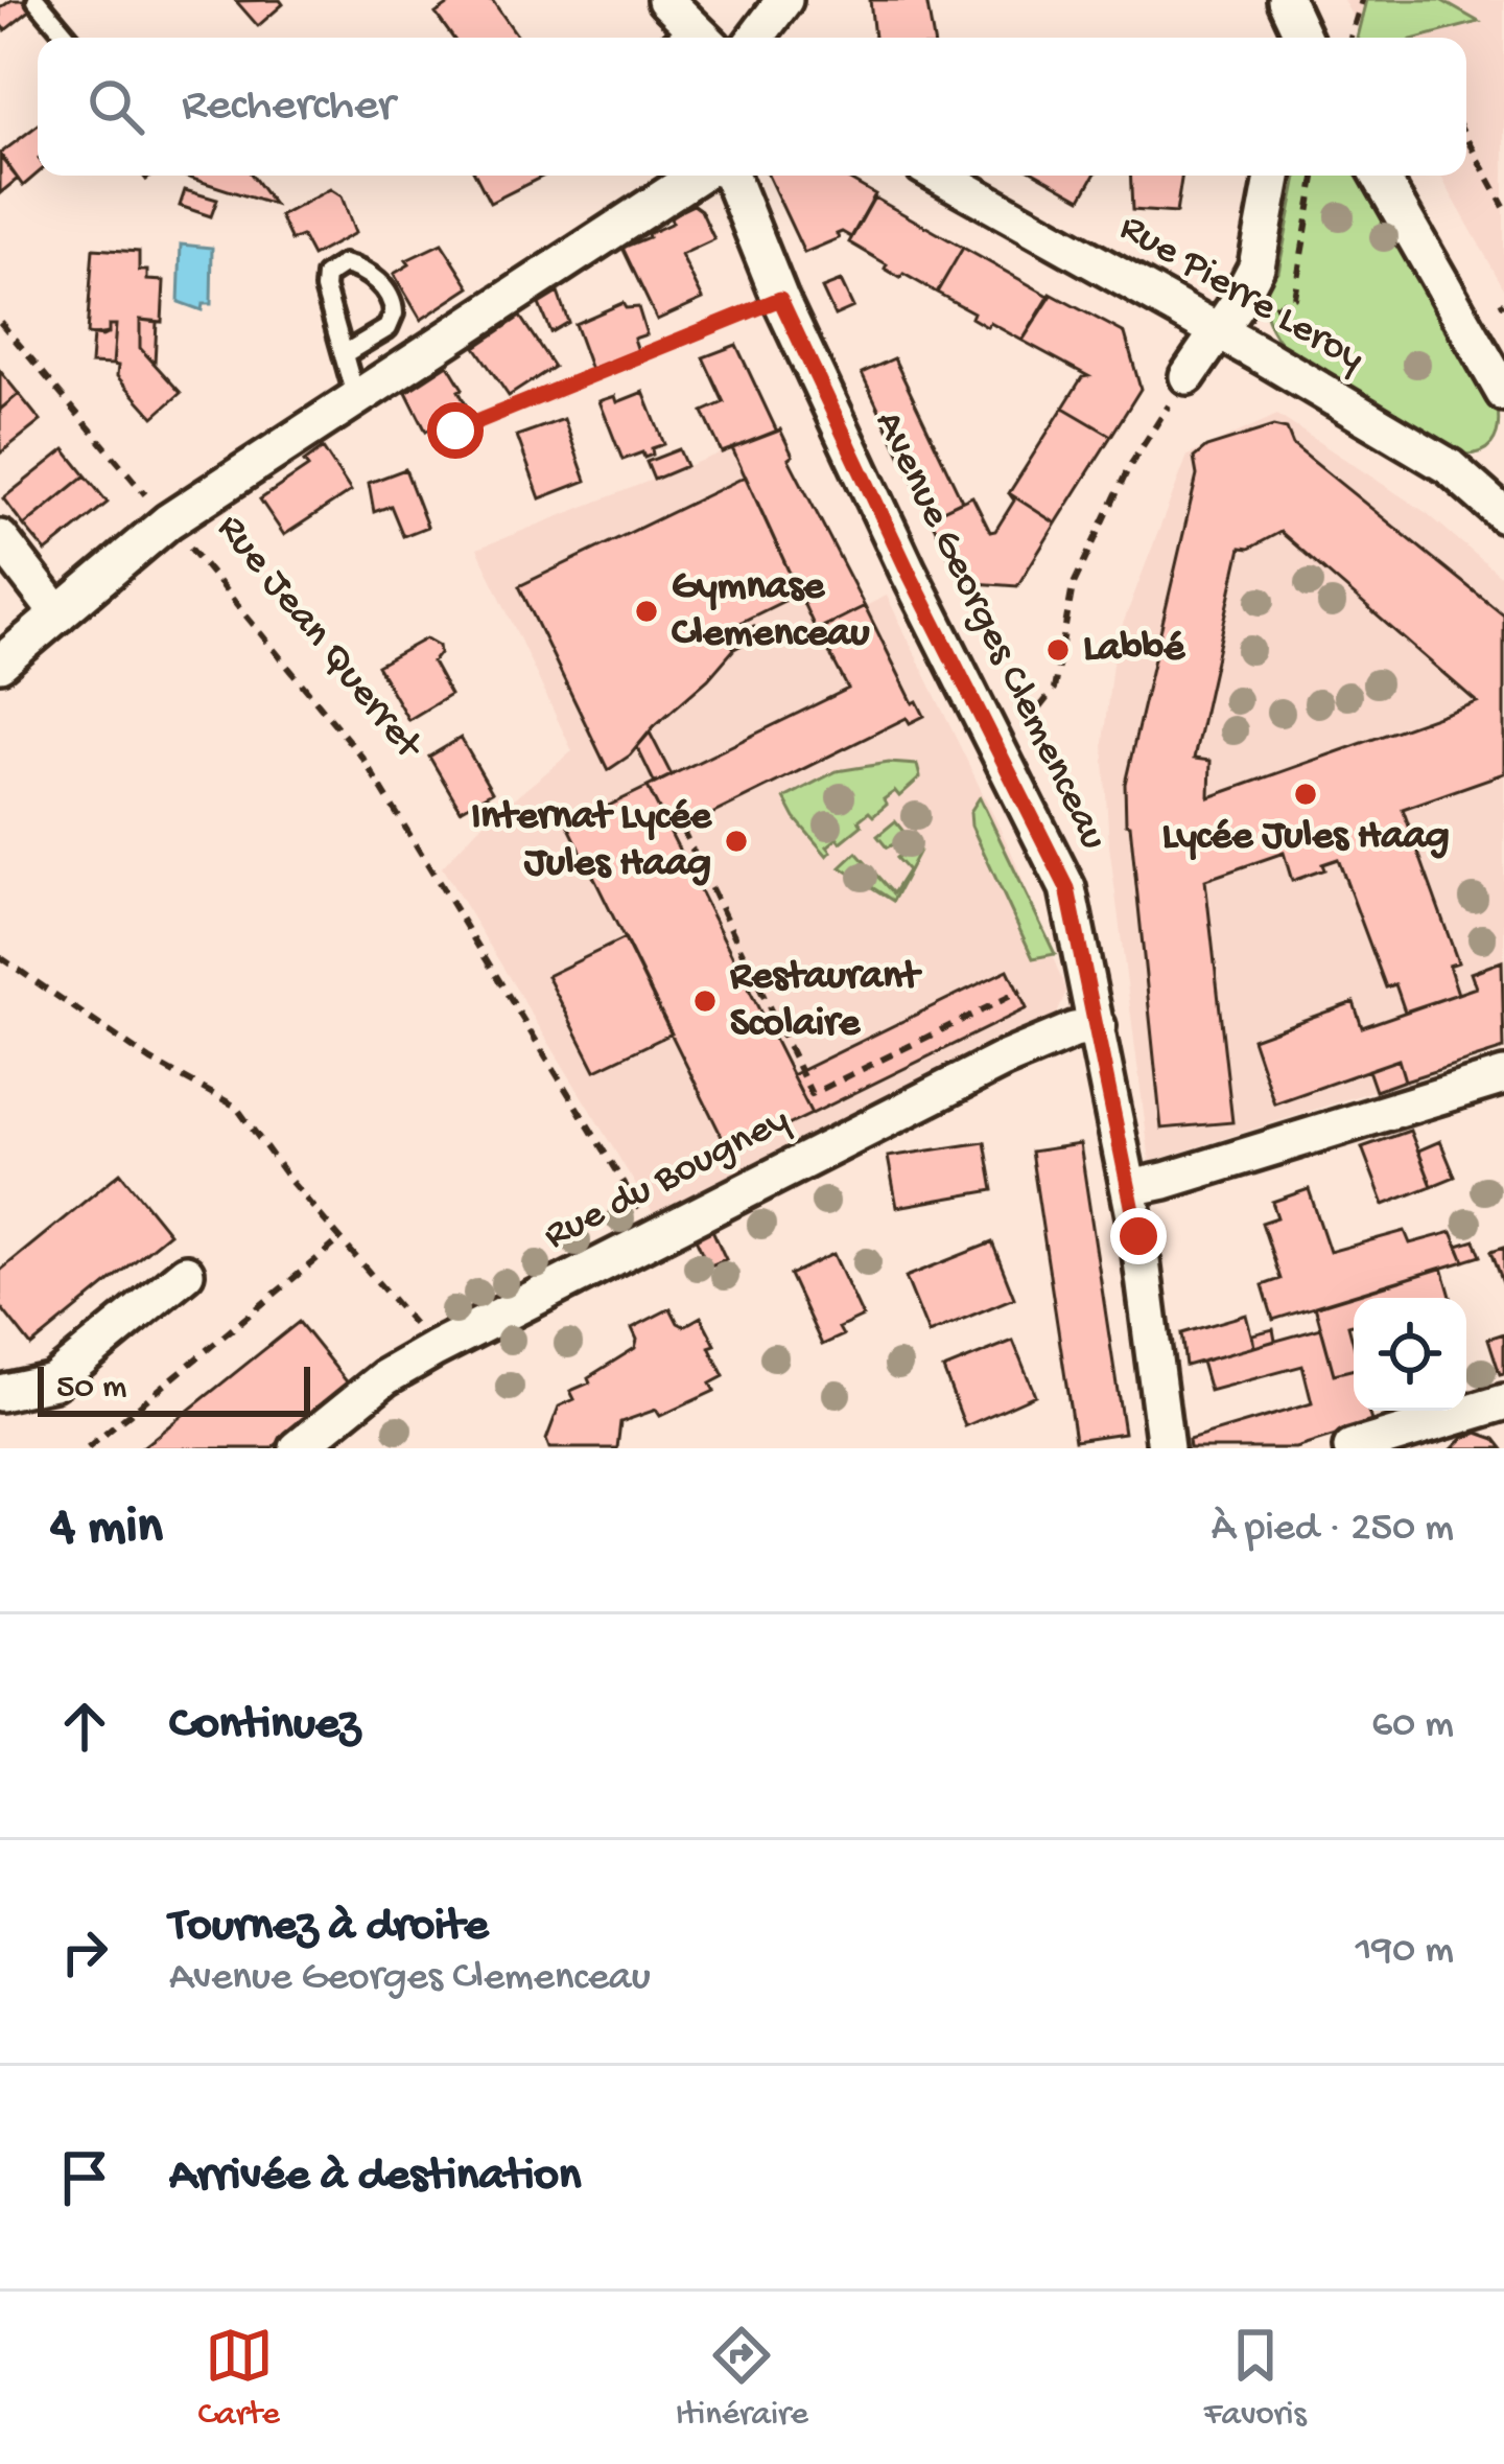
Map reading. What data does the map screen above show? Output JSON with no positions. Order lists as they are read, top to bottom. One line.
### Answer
{"streets":{"street":["Rue Pierre Leroy","Avenue Georges Clemenceau","Rue Jean Querret","Rue du Bougney"]},"crossings":[["Avenue Georges Clemenceau","Rue du Bougney"],["Rue Jean Querret","Rue du Bougney"]],"places":["Gymnase Clemenceau","Labbé","Lycée Jules Haag","Internat Lycée Jules Haag","Restaurant Scolaire"],"scale_bar":"50 m","page":{"search":"Rechercher","scale":"50 m","heading":["4 min","À pied · 250 m"],"list":[["Continuez","60 m"],["Tournez à droite","Avenue Georges Clemenceau","190 m"],"Arrivée à destination"],"nav":["Carte","Itinéraire","Favoris"]}}
